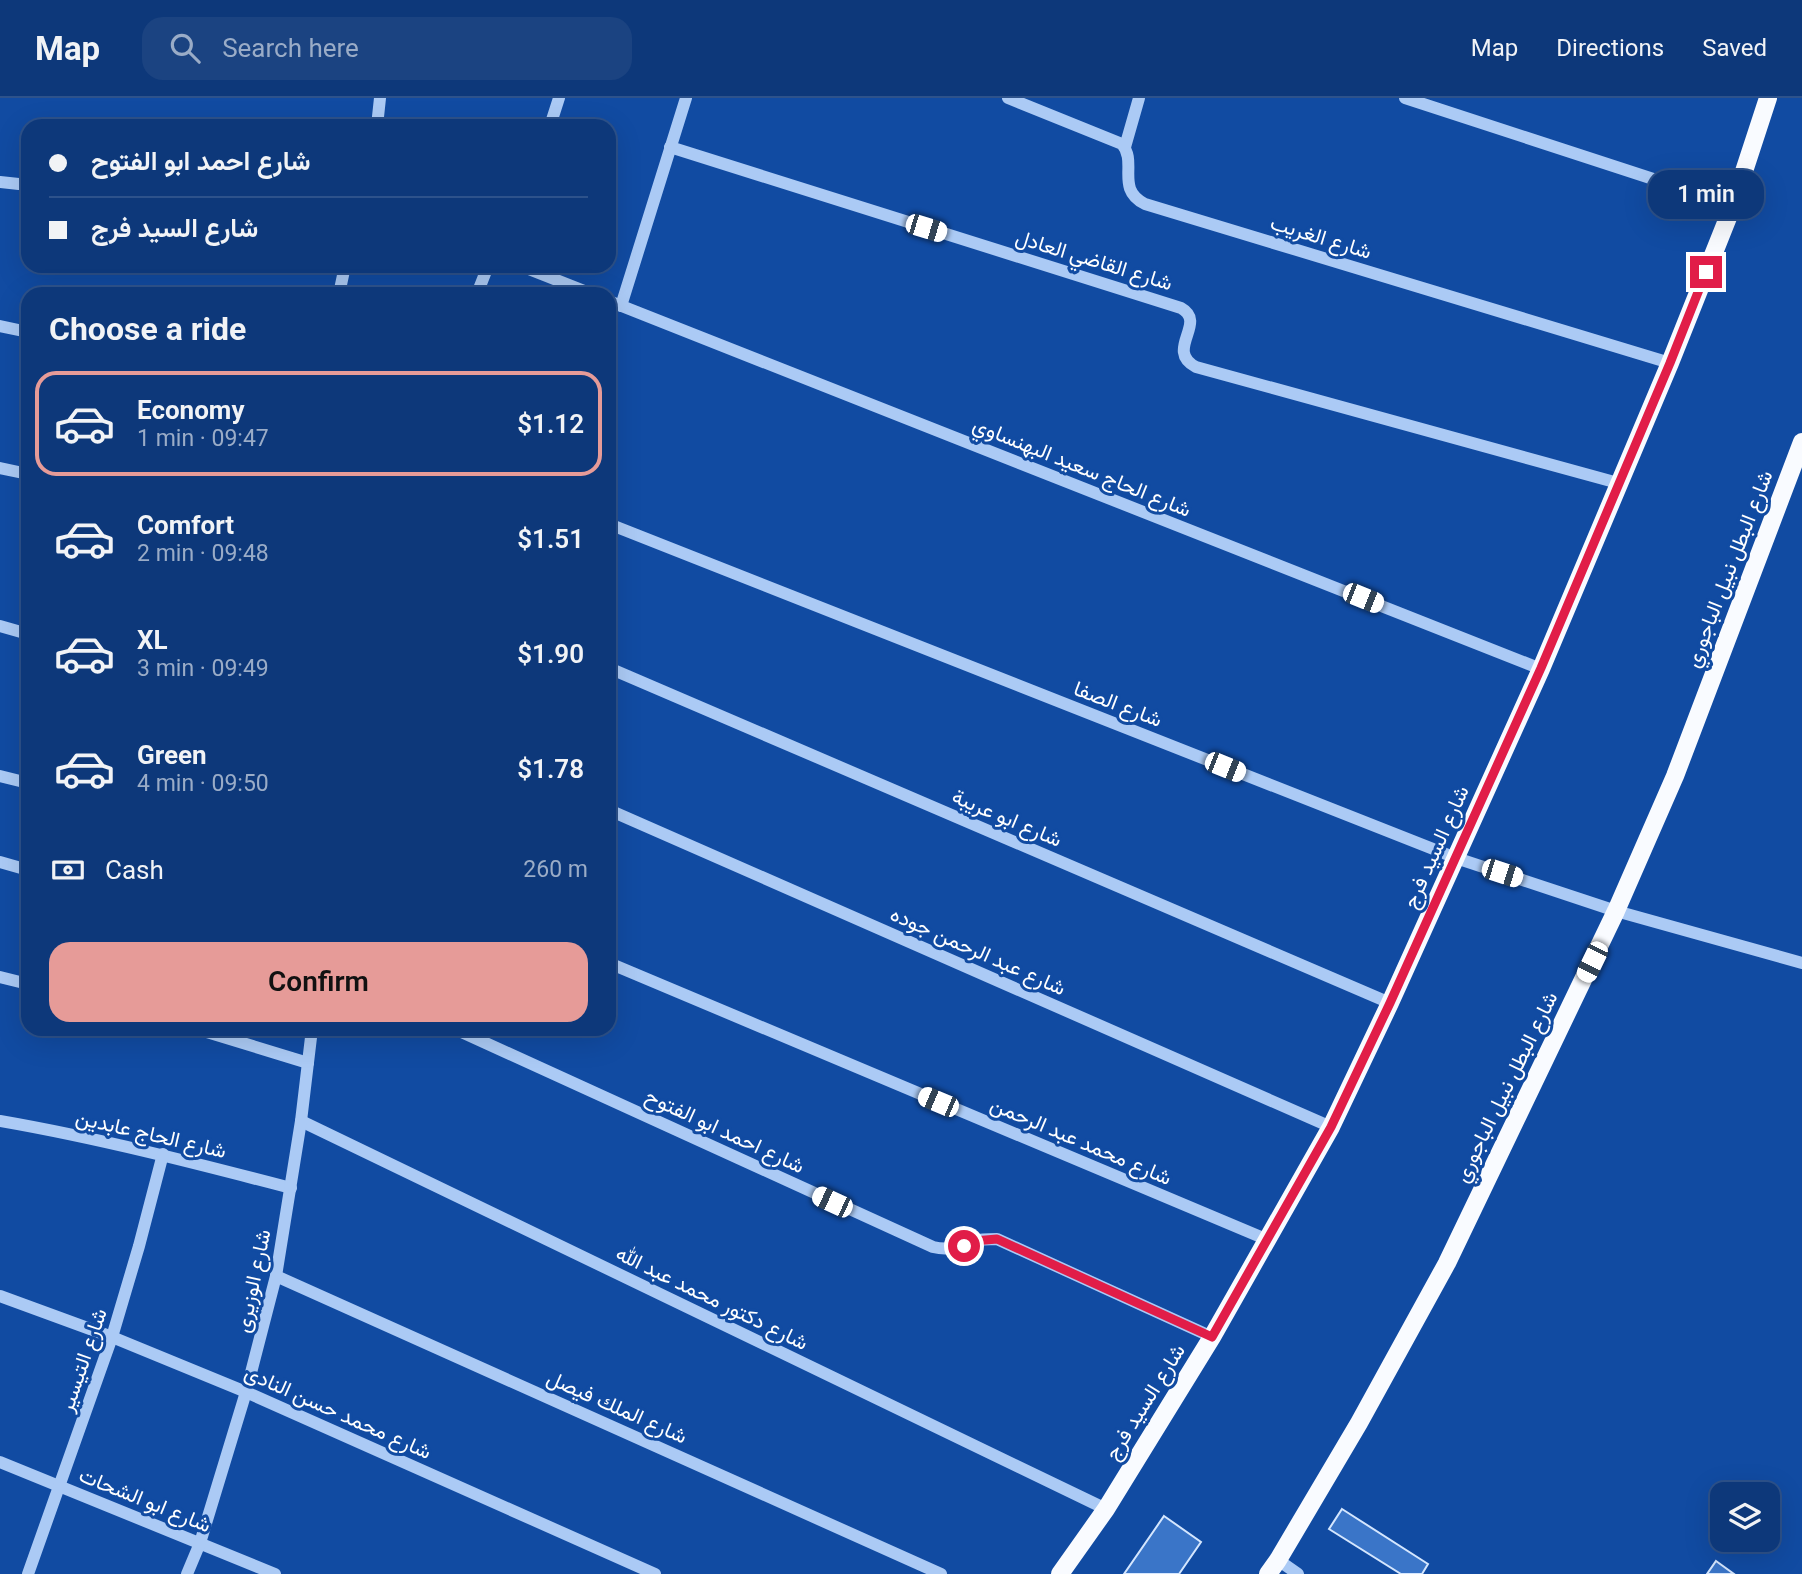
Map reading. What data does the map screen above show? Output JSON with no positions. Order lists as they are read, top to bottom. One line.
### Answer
{"streets":{"main road":["شارع البطل نبيل الباجوري","شارع السيد فرج"],"street":["شارع الغريب","شارع القاضي العادل","شارع الحاج سعيد البهنساوي","شارع الصفا","شارع ابو عريبة","شارع عبد الرحمن جوده","شارع احمد ابو الفتوح","شارع الحاج عابدين","شارع محمد عبد الرحمن","شارع الوزيرى","شارع دكتور محمد عبد الله","شارع التيسير","شارع الملك فيصل","شارع محمد حسن النادى","شارع ابو الشحات"]},"crossings":[["شارع الغريب","شارع السيد فرج"],["شارع القاضي العادل","شارع السيد فرج"],["شارع الحاج سعيد البهنساوي","شارع السيد فرج"],["شارع البطل نبيل الباجوري","شارع الصفا"],["شارع الصفا","شارع السيد فرج"],["شارع ابو عريبة","شارع السيد فرج"],["شارع السيد فرج","شارع عبد الرحمن جوده"],["شارع السيد فرج","شارع احمد ابو الفتوح"],["شارع السيد فرج","شارع محمد عبد الرحمن"],["شارع السيد فرج","شارع دكتور محمد عبد الله"],["شارع الحاج عابدين","شارع الوزيرى"],["شارع الحاج عابدين","شارع التيسير"],["شارع الوزيرى","شارع دكتور محمد عبد الله"],["شارع الوزيرى","شارع الملك فيصل"],["شارع الوزيرى","شارع محمد حسن النادى"],["شارع الوزيرى","شارع ابو الشحات"],["شارع التيسير","شارع محمد حسن النادى"],["شارع التيسير","شارع ابو الشحات"]],"page":{"header":"Map","search":"Search here","nav":["Map","Directions","Saved"],"banner":["شارع احمد ابو الفتوح","شارع السيد فرج"],"bubble":"1 min","heading":"Choose a ride","list":[{"name":"Economy","note":"1 min · 09:47","value":"$1.12"},{"name":"Comfort","note":"2 min · 09:48","value":"$1.51"},{"name":"XL","note":"3 min · 09:49","value":"$1.90"},{"name":"Green","note":"4 min · 09:50","value":"$1.78"}],"pay":["Cash","260 m"],"buttons":"Confirm"}}
